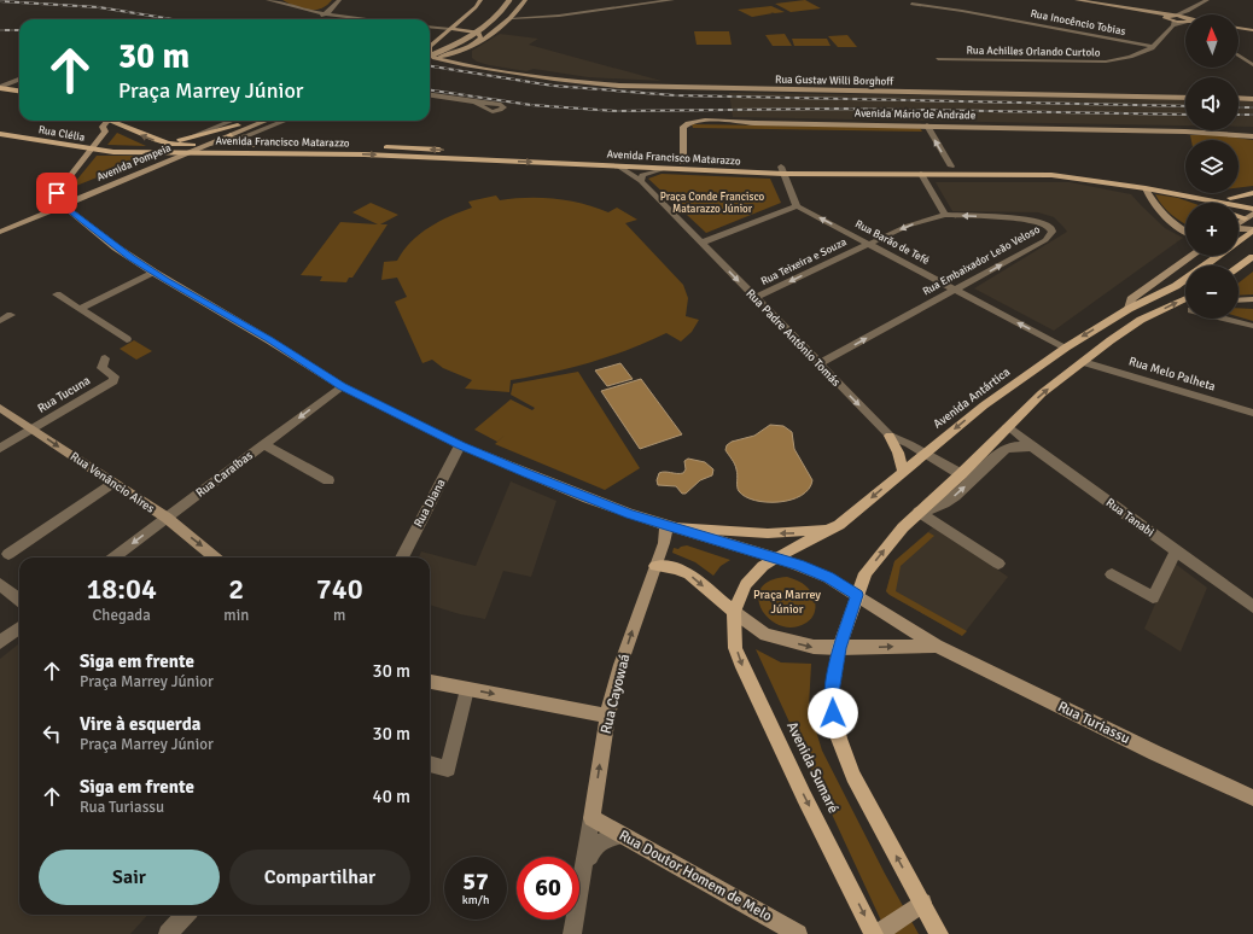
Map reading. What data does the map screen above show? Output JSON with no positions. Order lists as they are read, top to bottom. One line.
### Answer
{"streets":{"main road":["Rua Clélia","Avenida Francisco Matarazzo","Avenida Antártica","Avenida Sumaré"],"street":["Rua Inocêncio Tobias","Rua Achilles Orlando Curtolo","Rua Gustav Willi Borghoff","Avenida Mário de Andrade","Avenida Pompeia","Rua Barão de Tefé","Rua Embaixador Leão Veloso","Rua Teixeira e Souza","Rua Padre Antônio Tomás","Rua Melo Palheta","Rua Tucuna","Rua Caraíbas","Rua Venâncio Aires","Rua Diana","Rua Tanabi","Rua Cayowaá","Rua Turiassu","Rua Doutor Homem de Melo"]},"crossings":[["Rua Inocêncio Tobias","Rua Achilles Orlando Curtolo"],["Avenida Mário de Andrade","Avenida Francisco Matarazzo"],["Rua Clélia","Avenida Francisco Matarazzo"],["Avenida Francisco Matarazzo","Avenida Pompeia"],["Avenida Francisco Matarazzo","Rua Padre Antônio Tomás"],["Rua Barão de Tefé","Rua Embaixador Leão Veloso"],["Rua Barão de Tefé","Rua Teixeira e Souza"],["Rua Barão de Tefé","Avenida Antártica"],["Rua Embaixador Leão Veloso","Rua Teixeira e Souza"],["Rua Embaixador Leão Veloso","Rua Padre Antônio Tomás"],["Rua Teixeira e Souza","Rua Padre Antônio Tomás"],["Rua Padre Antônio Tomás","Avenida Antártica"],["Rua Tucuna","Rua Venâncio Aires"],["Rua Caraíbas","Rua Venâncio Aires"],["Rua Cayowaá","Rua Doutor Homem de Melo"]],"one_way":["Rua Barão de Tefé","Rua Padre Antônio Tomás","Rua Caraíbas","Rua Venâncio Aires","Rua Cayowaá"],"parks":["Praça Conde Francisco Matarazzo Júnior","Praça Marrey Júnior"],"north":"top","page":{"map_buttons":["+","−"],"turn":["30 m","Praça Marrey Júnior"],"eta":["18:04","Chegada","2","min","740","m"],"list":[{"name":"Siga em frente","note":"Praça Marrey Júnior","value":"30 m"},{"name":"Vire à esquerda","note":"Praça Marrey Júnior","value":"30 m"},{"name":"Siga em frente","note":"Rua Turiassu","value":"40 m"}],"buttons":["Sair","Compartilhar"],"speed":"57 km/h","limit":"60"}}
